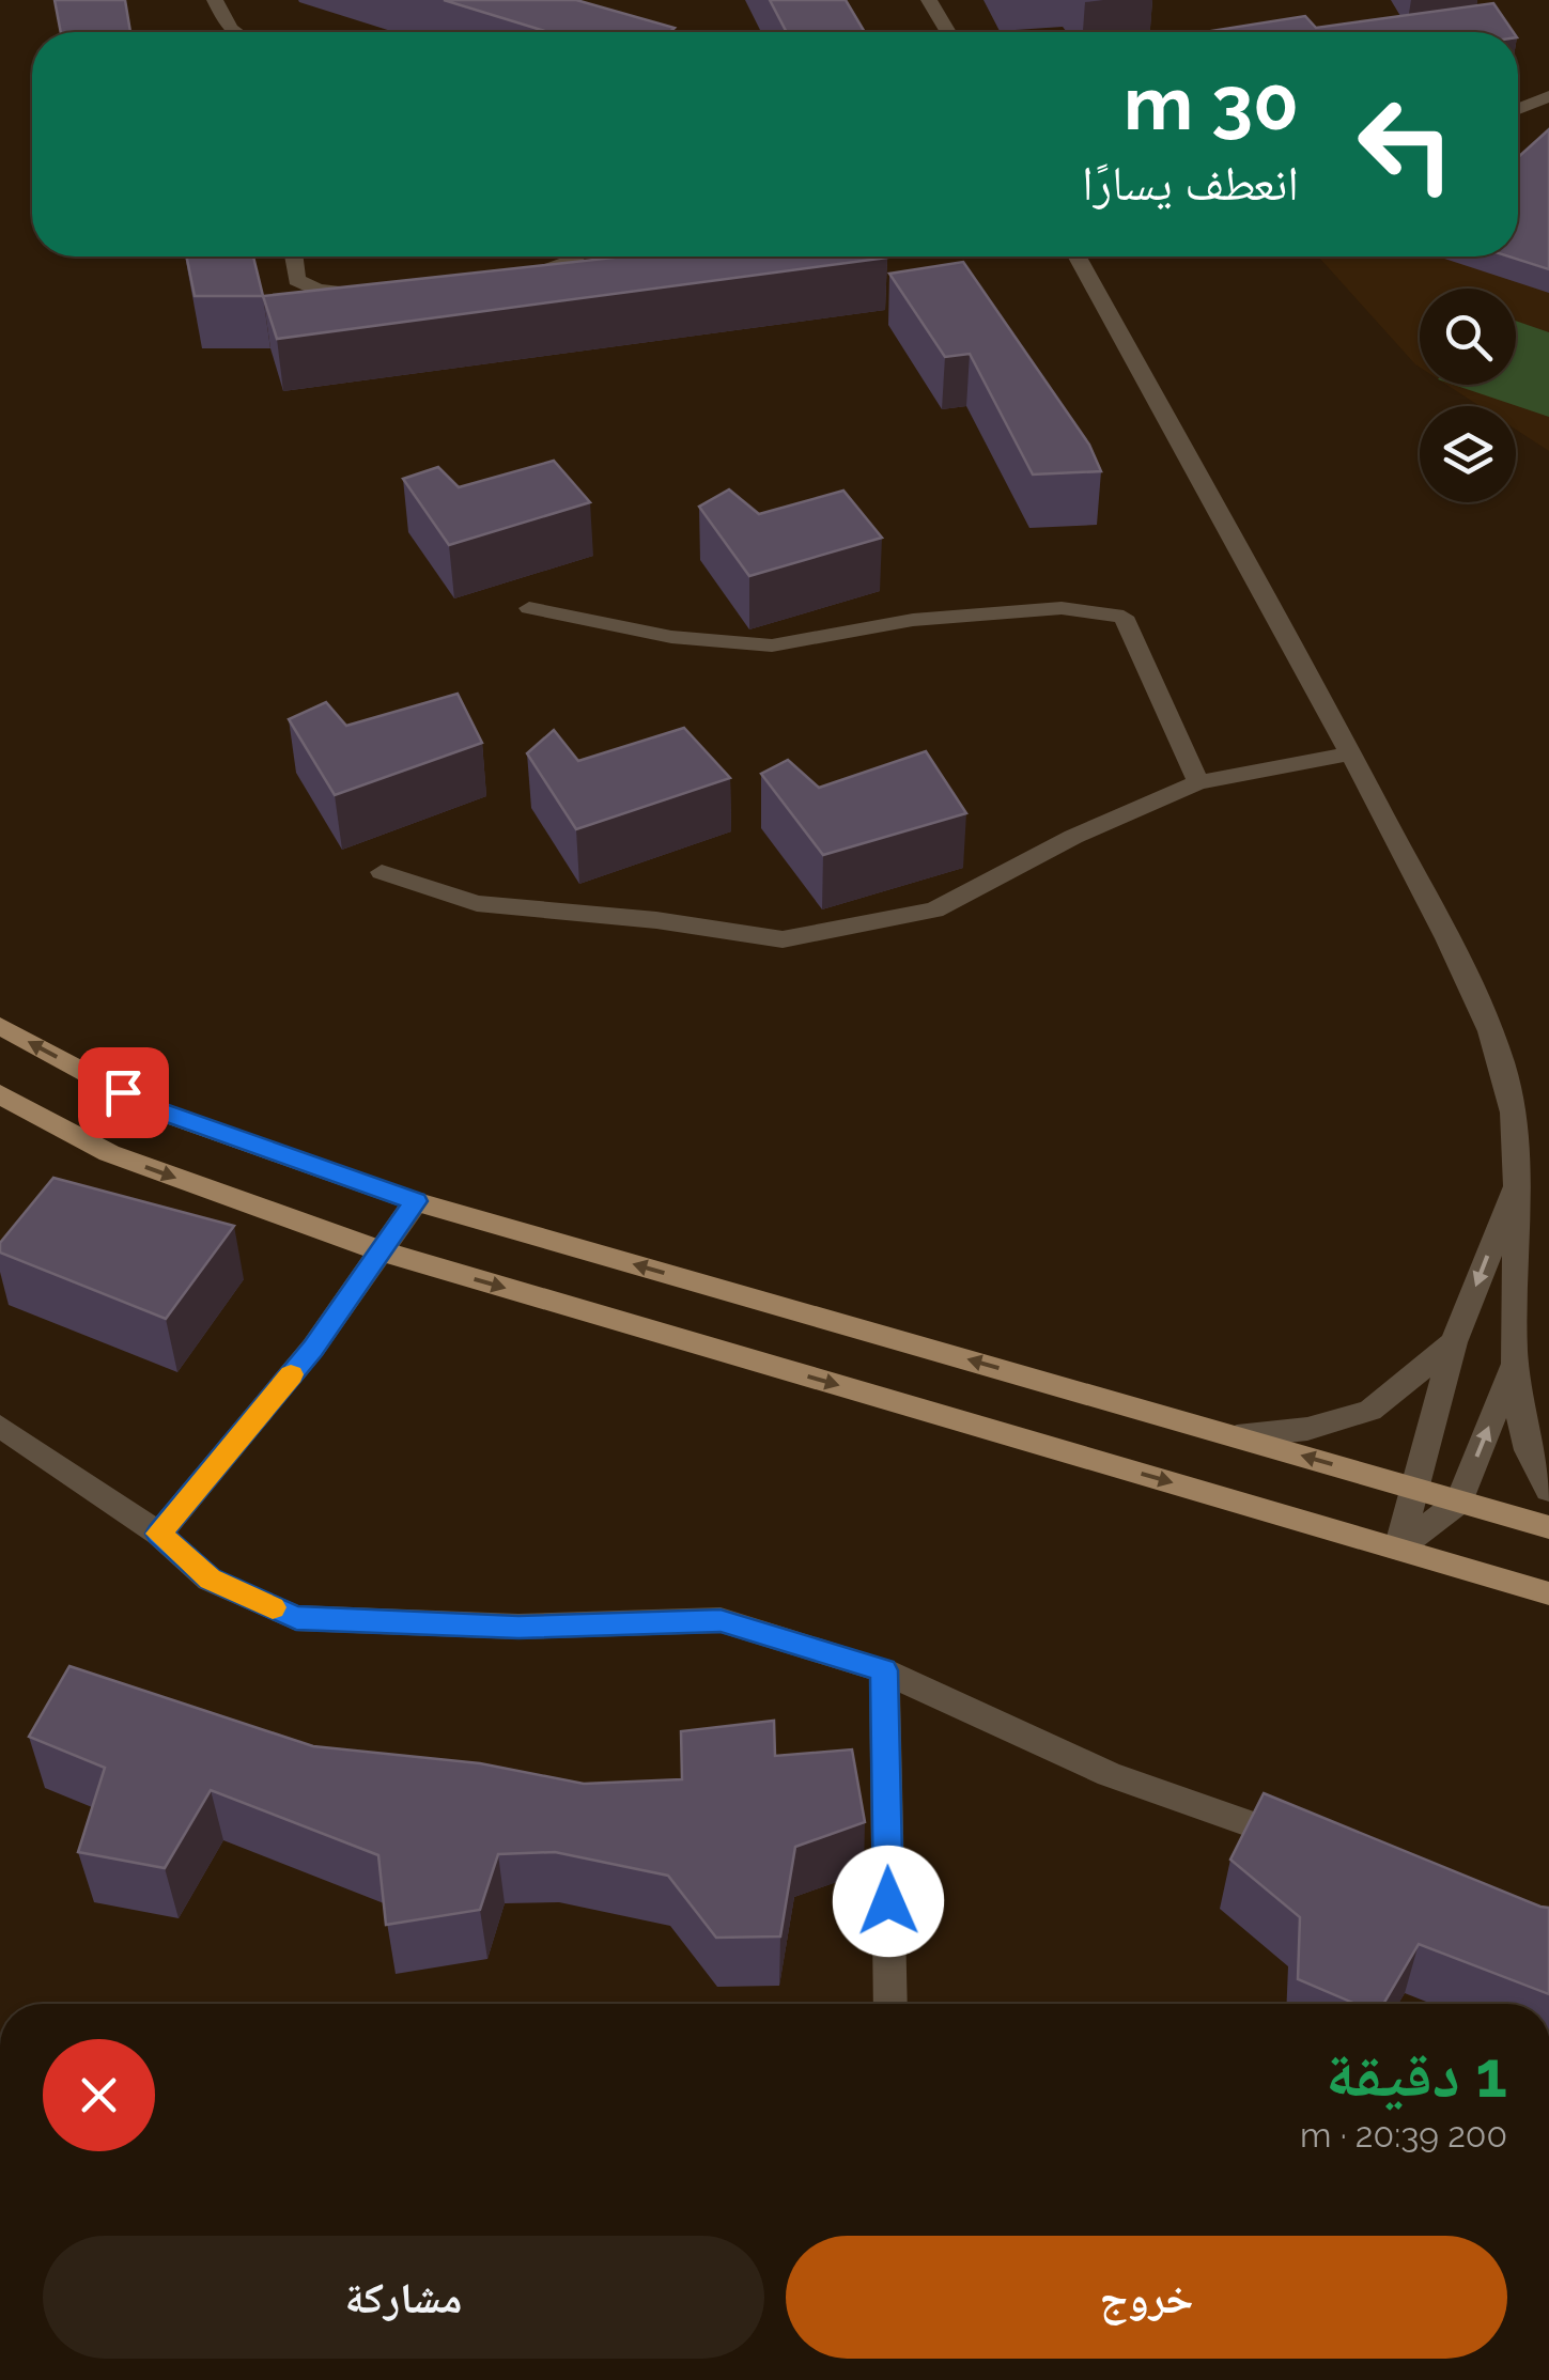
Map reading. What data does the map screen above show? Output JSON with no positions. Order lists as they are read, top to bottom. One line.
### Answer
{"page":{"turn":["30 m","انعطف يسارًا"],"heading":["1 دقيقة","200 m · 20:39"],"buttons":["خروج","مشاركة"]}}
